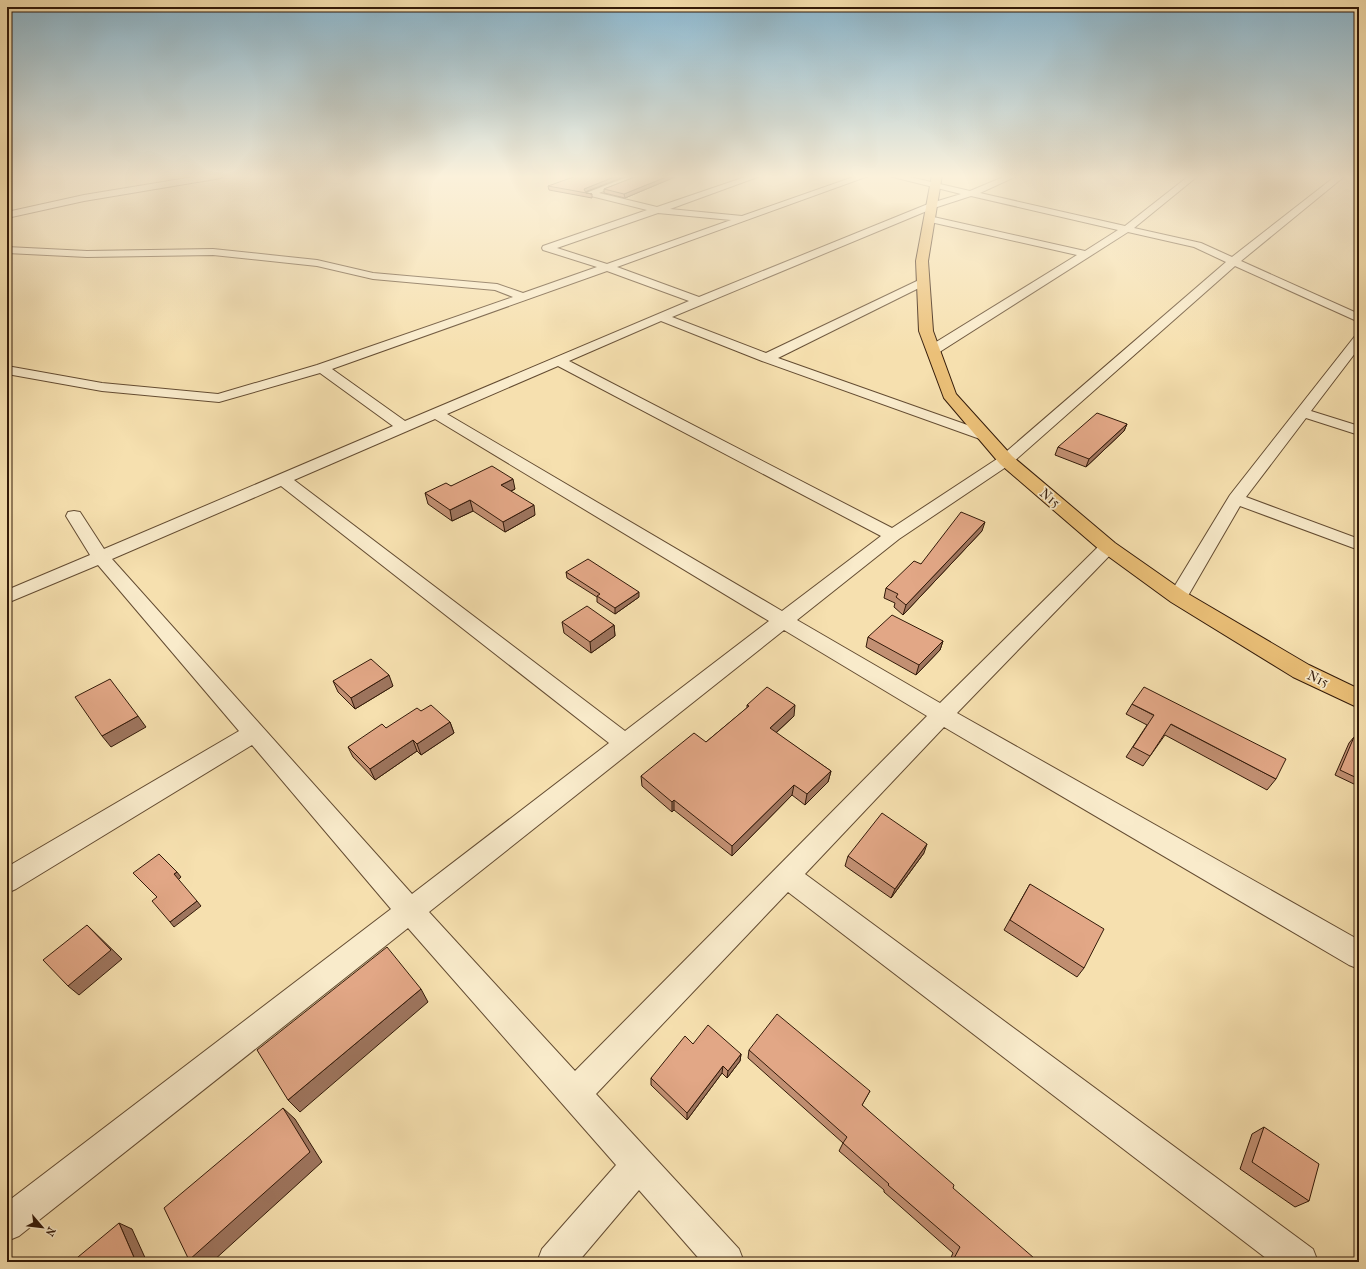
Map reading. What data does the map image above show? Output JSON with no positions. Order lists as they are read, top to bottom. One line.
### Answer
{"streets":{"main road":["N15"]},"north":"bottom right"}
